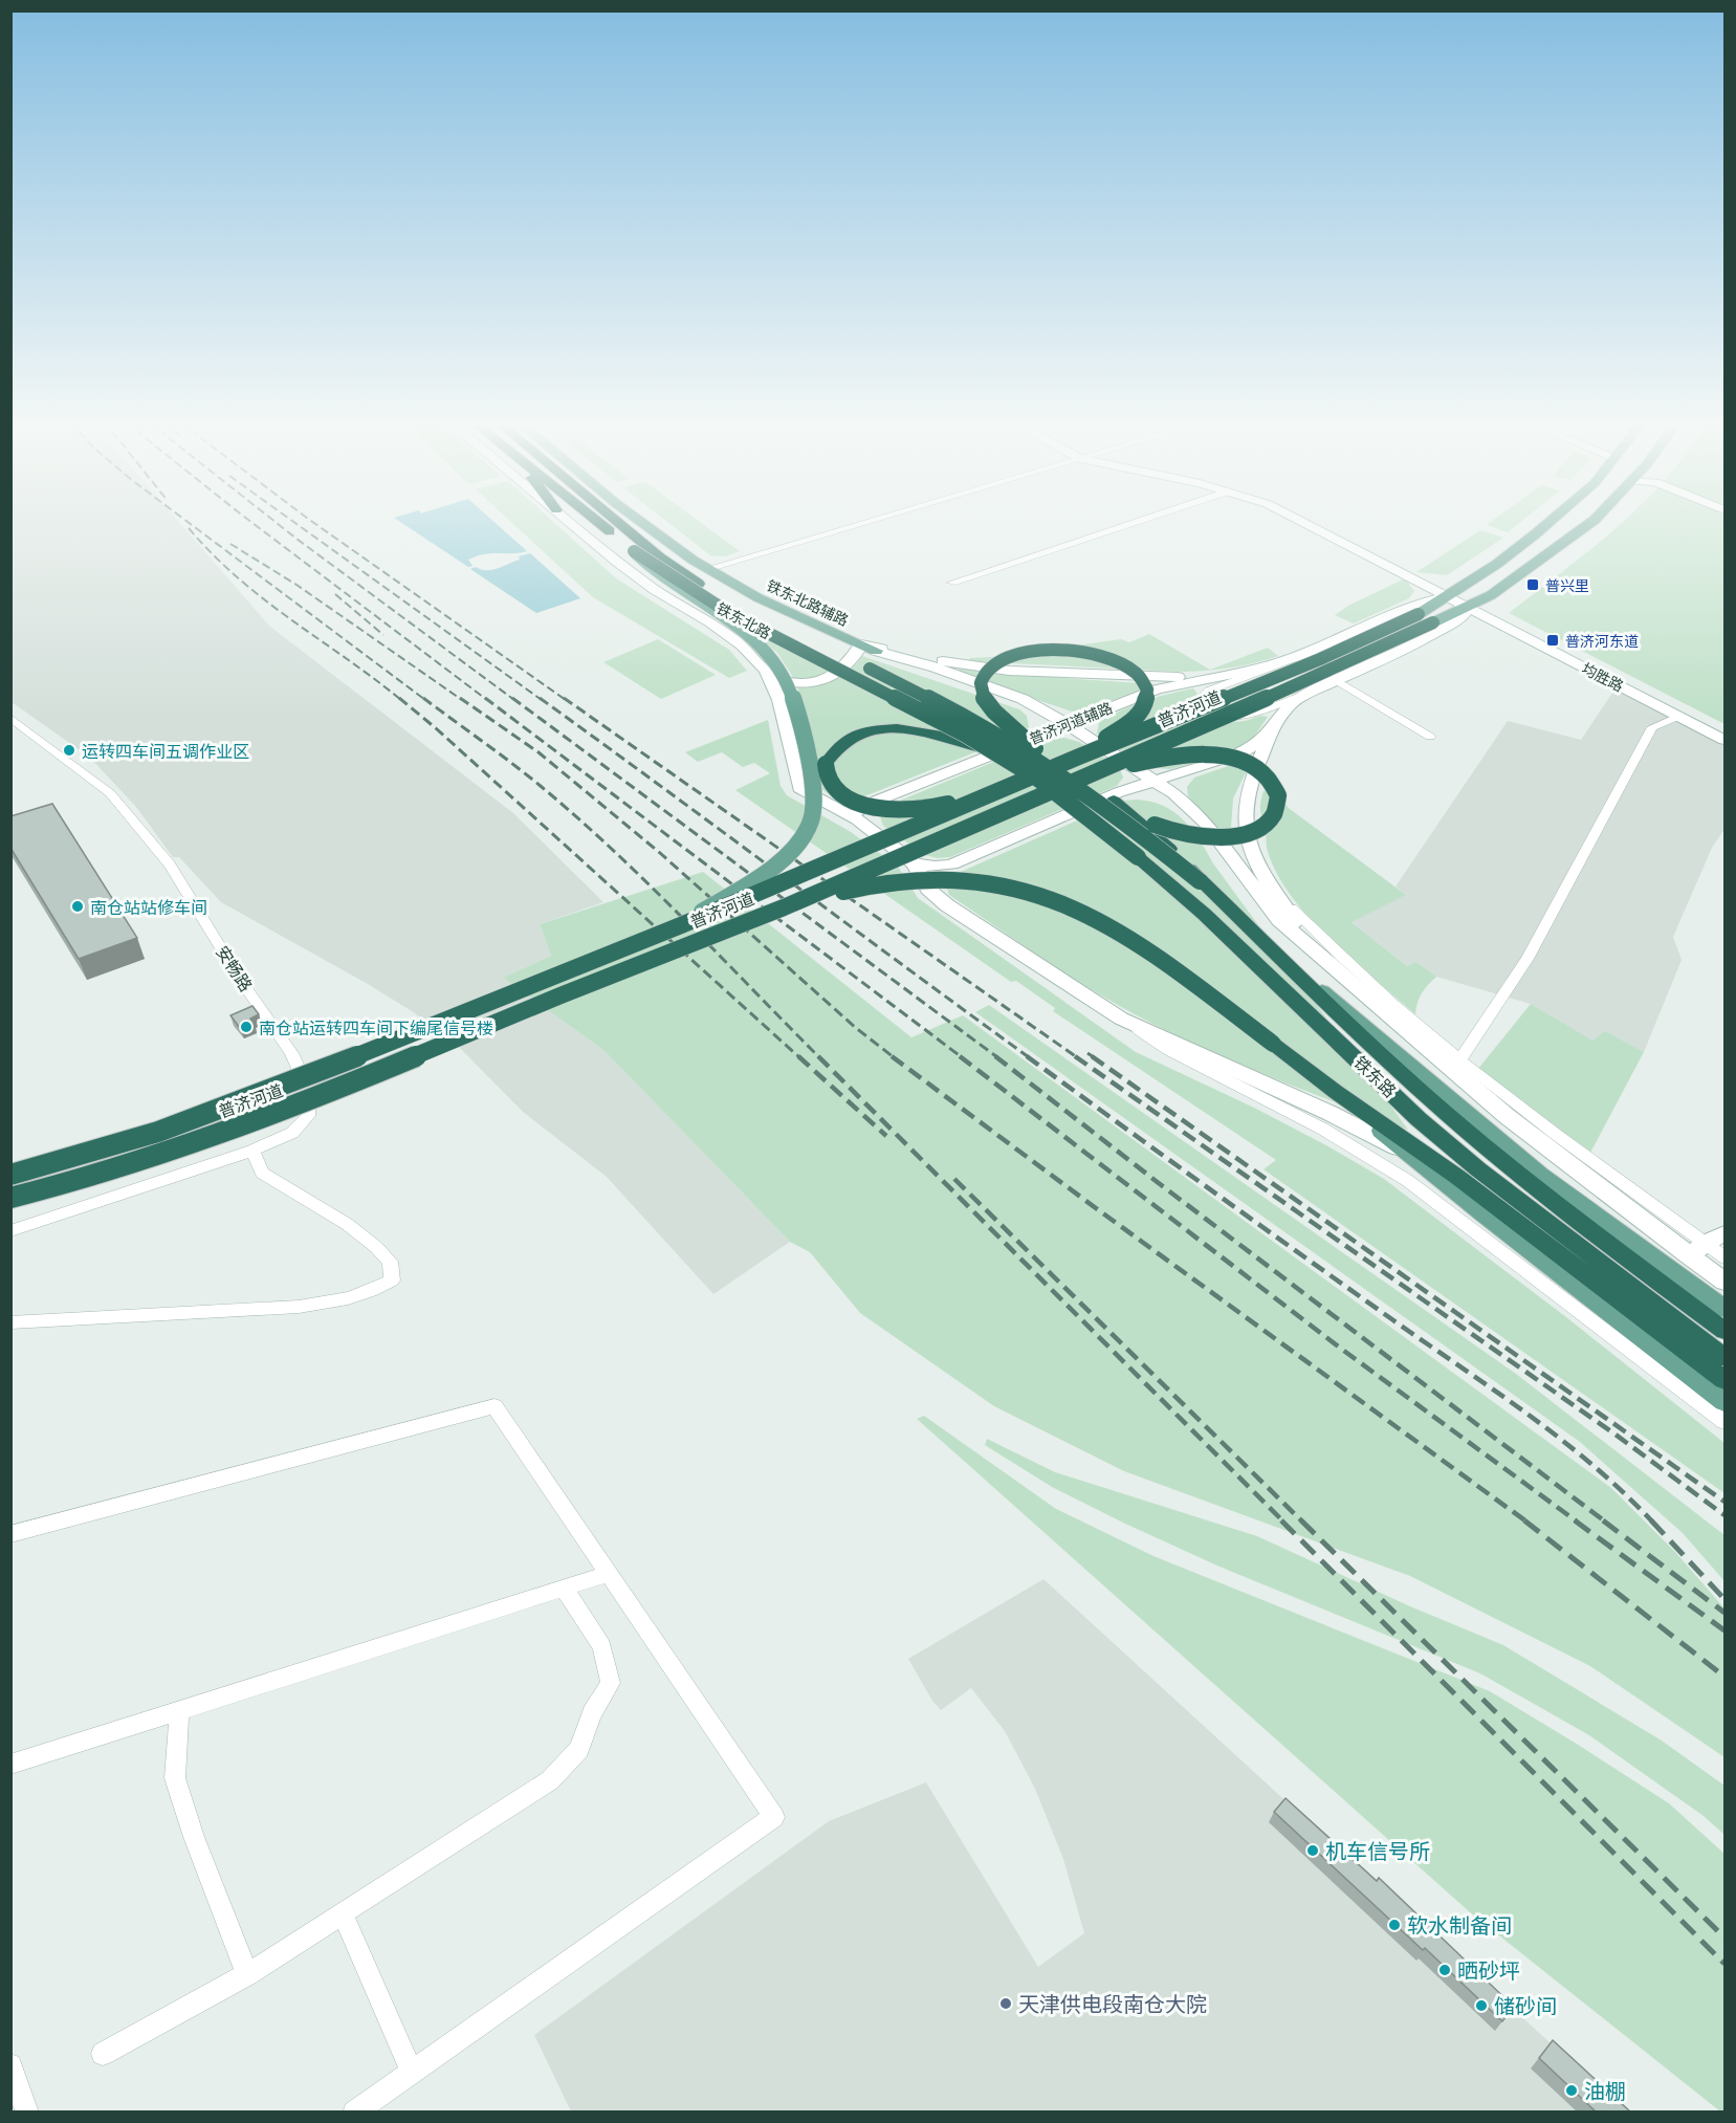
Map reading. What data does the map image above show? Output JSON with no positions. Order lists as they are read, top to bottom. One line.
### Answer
{"streets":{"highway":["铁东北路","普济河道","铁东路"],"main road":["铁东北路辅路"],"street":["均胜路","普济河道辅路","安畅路"]},"crossings":[["铁东北路","普济河道辅路"],["铁东北路","铁东路"],["均胜路","普济河道辅路"]],"places":{"transit":["普兴里","普济河东道"],"other":["运转四车间五调作业区","南仓站站修车间","南仓站运转四车间下编尾信号楼","机车信号所","软水制备间","晒砂坪","天津供电段南仓大院","储砂间","油棚"]}}
